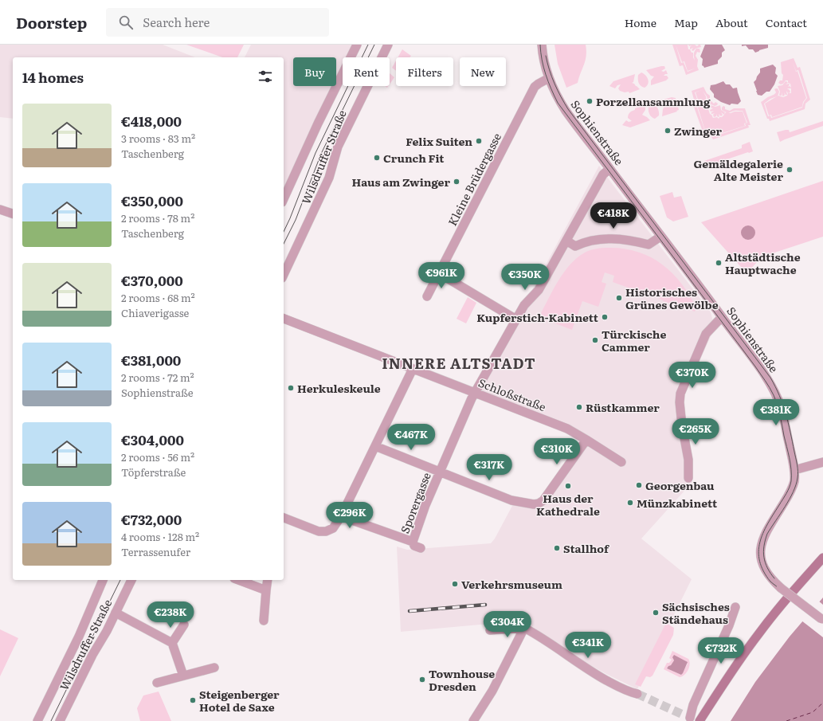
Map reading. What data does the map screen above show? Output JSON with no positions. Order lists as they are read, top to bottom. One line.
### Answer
{"streets":{"street":["Sophienstraße","Wilsdruffer Straße","Kleine Brüdergasse","Schloßstraße","Sporergasse"]},"crossings":[["Sophienstraße","Kleine Brüdergasse"],["Sophienstraße","Sporergasse"],["Schloßstraße","Sporergasse"]],"districts":["INNERE ALTSTADT"],"places":["Porzellansammlung","Zwinger","Felix Suiten","Crunch Fit","Gemäldegalerie Alte Meister","Haus am Zwinger","Altstädtische Hauptwache","Historisches Grünes Gewölbe","Kupferstich-Kabinett","Türckische Cammer","Herkuleskeule","Rüstkammer","Georgenbau","Haus der Kathedrale","Münzkabinett","Stallhof","Verkehrsmuseum","Sächsisches Ständehaus","Townhouse Dresden","Steigenberger Hotel de Saxe"],"page":{"header":"Doorstep","search":"Search here","nav":["Home","Map","About","Contact"],"chip":["Buy","Rent","Filters","New"],"heading":"14 homes","list":[{"name":"€418,000","note":"3 rooms · 83 m² · Taschenberg"},{"name":"€350,000","note":"2 rooms · 78 m² · Taschenberg"},{"name":"€370,000","note":"2 rooms · 68 m² · Chiaverigasse"},{"name":"€381,000","note":"2 rooms · 72 m² · Sophienstraße"},{"name":"€304,000","note":"2 rooms · 56 m² · Töpferstraße"},{"name":"€732,000","note":"4 rooms · 128 m² · Terrassenufer"}],"price":["€418K","€961K","€350K","€370K","€381K","€265K","€467K","€310K","€317K","€296K","€238K","€304K","€341K","€732K"]}}
